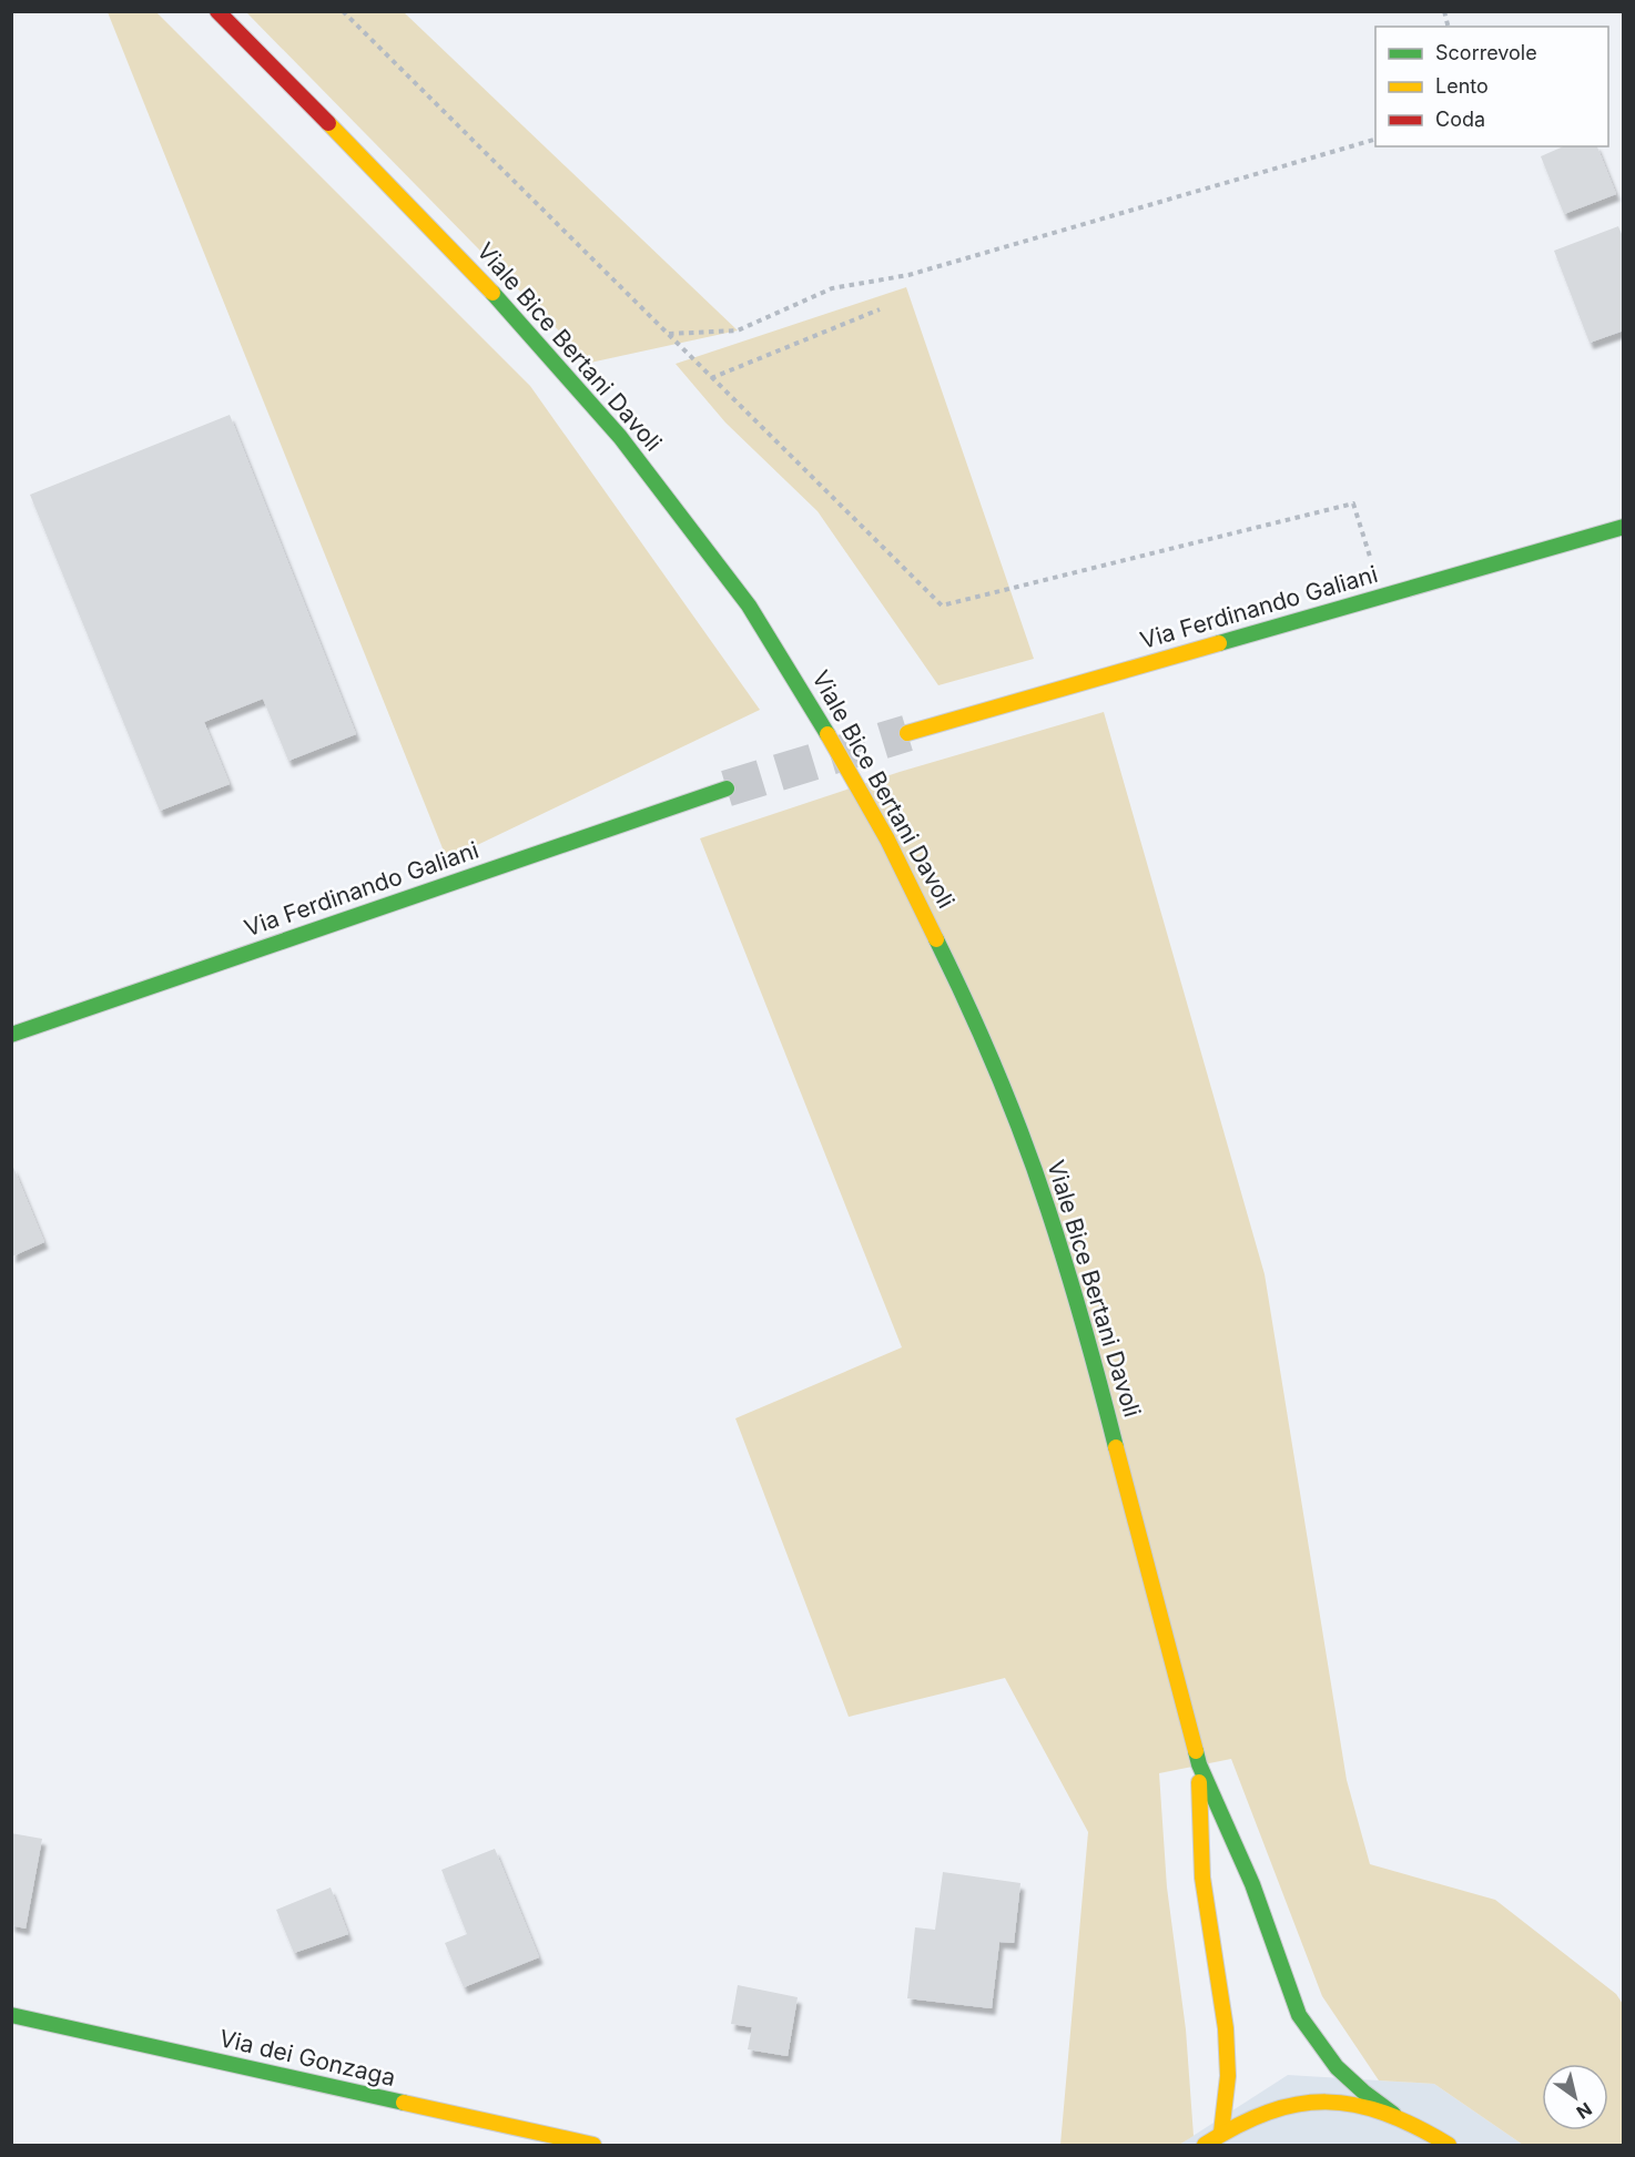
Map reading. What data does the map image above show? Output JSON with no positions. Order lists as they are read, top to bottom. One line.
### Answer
{"streets":{"main road":["Viale Bice Bertani Davoli","Via Ferdinando Galiani","Via dei Gonzaga"]},"legend":["Scorrevole","Lento","Coda"],"north":"bottom right"}
